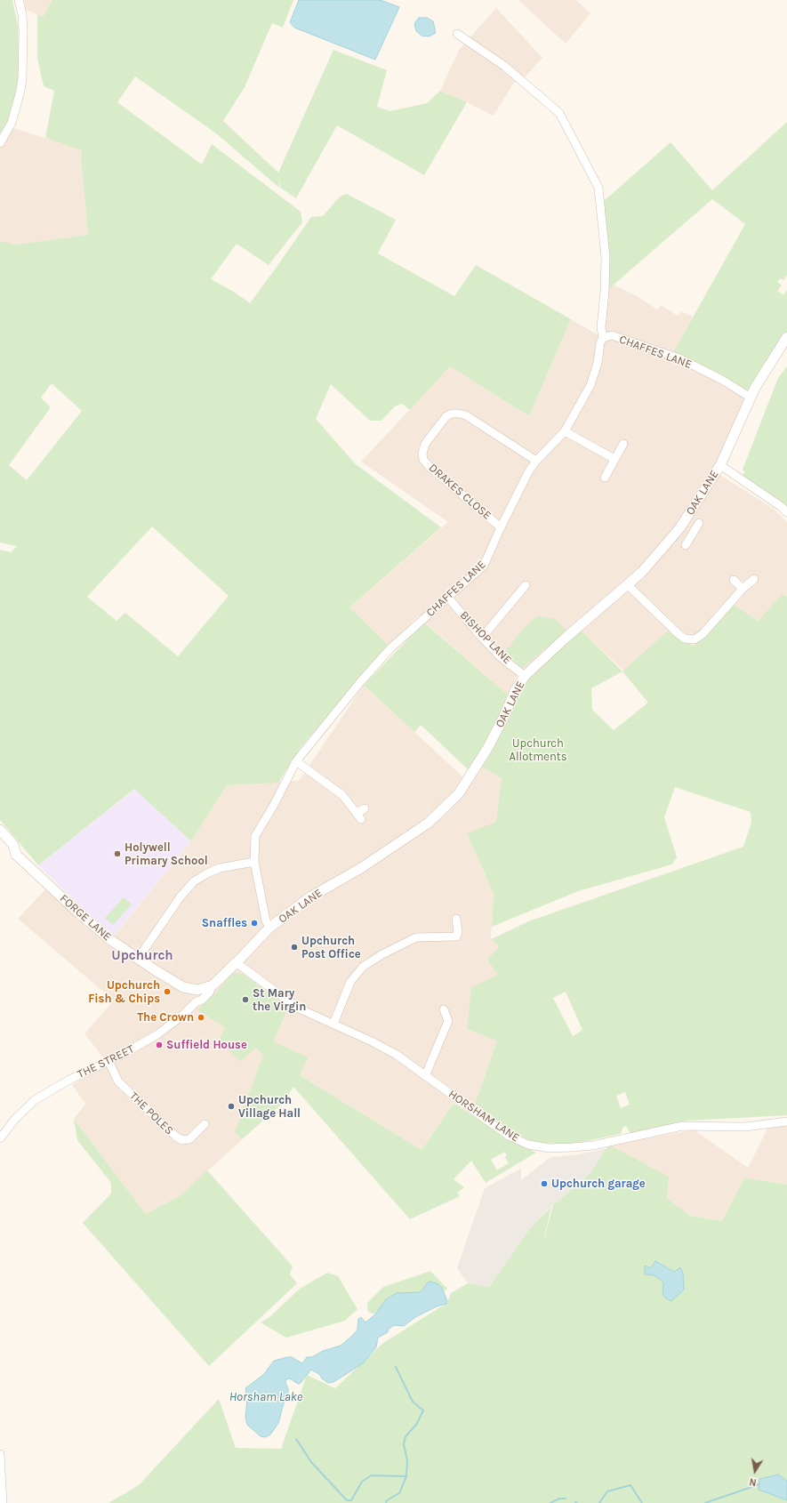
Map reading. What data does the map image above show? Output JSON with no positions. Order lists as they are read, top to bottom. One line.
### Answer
{"streets":{"street":["CHAFFES LANE","DRAKES CLOSE","OAK LANE","BISHOP LANE","FORGE LANE","THE STREET","THE POLES","HORSHAM LANE"]},"crossings":[["CHAFFES LANE","DRAKES CLOSE"],["CHAFFES LANE","OAK LANE"],["CHAFFES LANE","BISHOP LANE"],["OAK LANE","BISHOP LANE"],["OAK LANE","FORGE LANE"],["OAK LANE","THE STREET"],["OAK LANE","HORSHAM LANE"],["THE STREET","THE POLES"]],"districts":["Upchurch"],"water":["Horsham Lake"],"parks":["Upchurch Allotments"],"places":["Holywell Primary School","Snaffles","Upchurch Post Office","Upchurch Fish & Chips","St Mary the Virgin","The Crown","Suffield House","Upchurch Village Hall","Upchurch garage"],"north":"bottom"}
